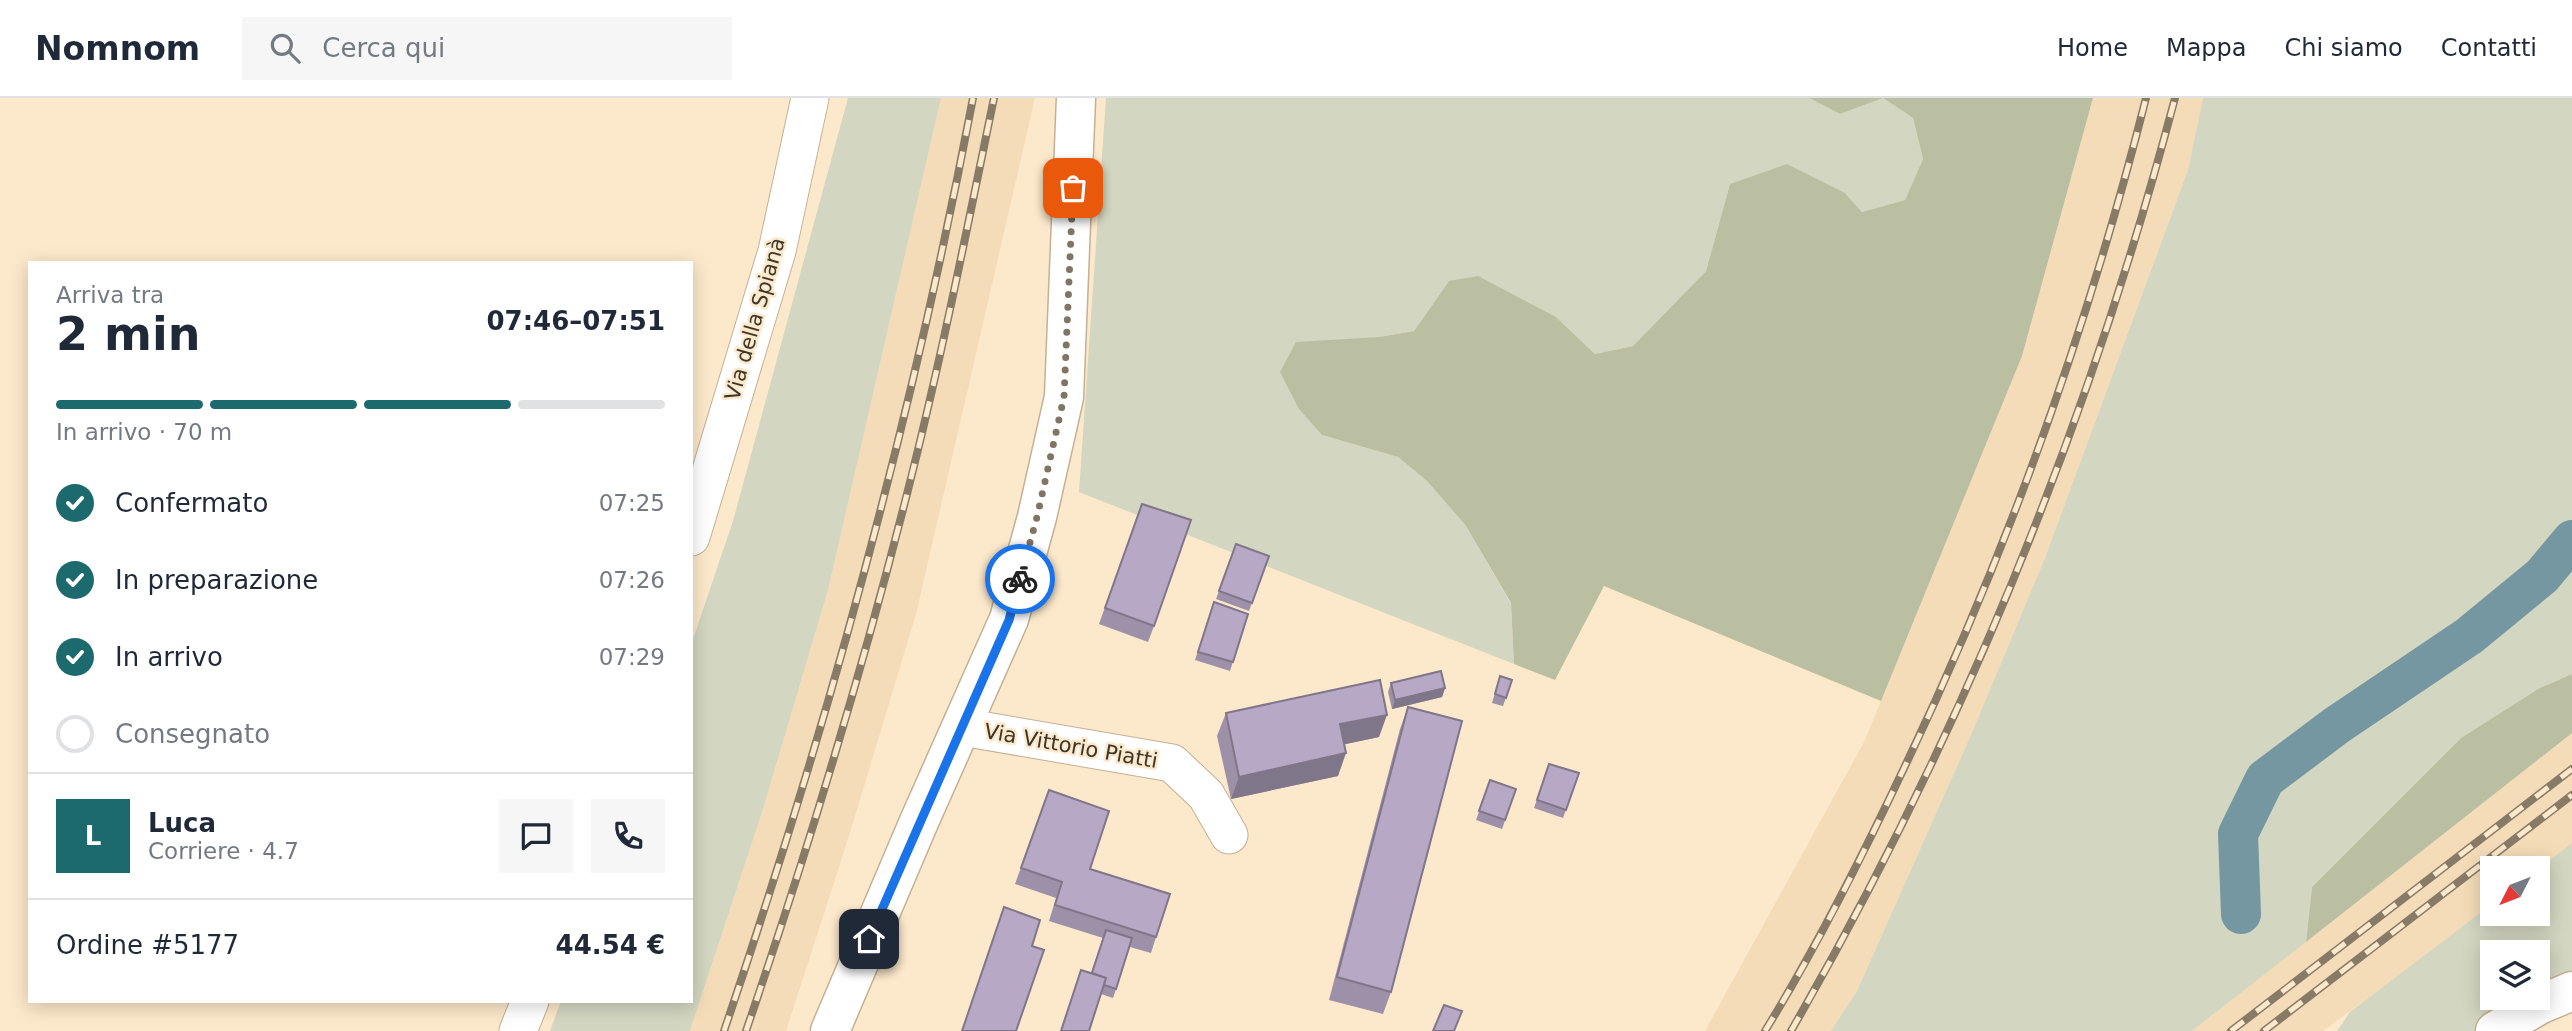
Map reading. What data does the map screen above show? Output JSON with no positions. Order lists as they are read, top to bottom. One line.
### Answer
{"streets":{"street":["Via della Spianà","Via Vittorio Piatti"]},"north":"bottom left","page":{"header":"Nomnom","search":"Cerca qui","nav":["Home","Mappa","Chi siamo","Contatti"],"heading":["2 min","Arriva tra","07:46–07:51"],"panel":["Luca","Corriere · 4.7","Ordine #5177","44.54 €"],"bar":"In arrivo · 70 m","list":[["Confermato","07:25"],["In preparazione","07:26"],["In arrivo","07:29"],"Consegnato"],"round":"L"}}
